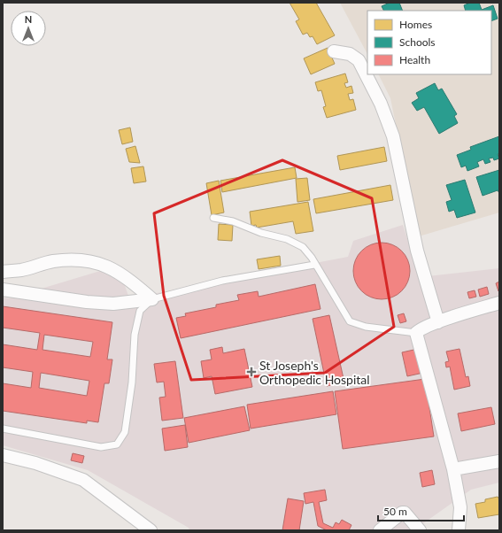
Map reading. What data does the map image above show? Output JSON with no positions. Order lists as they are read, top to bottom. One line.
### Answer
{"places":{"health":["St Joseph's Orthopedic Hospital"]},"legend":["Homes","Schools","Health"],"scale_bar":"50 m","north":"top"}
